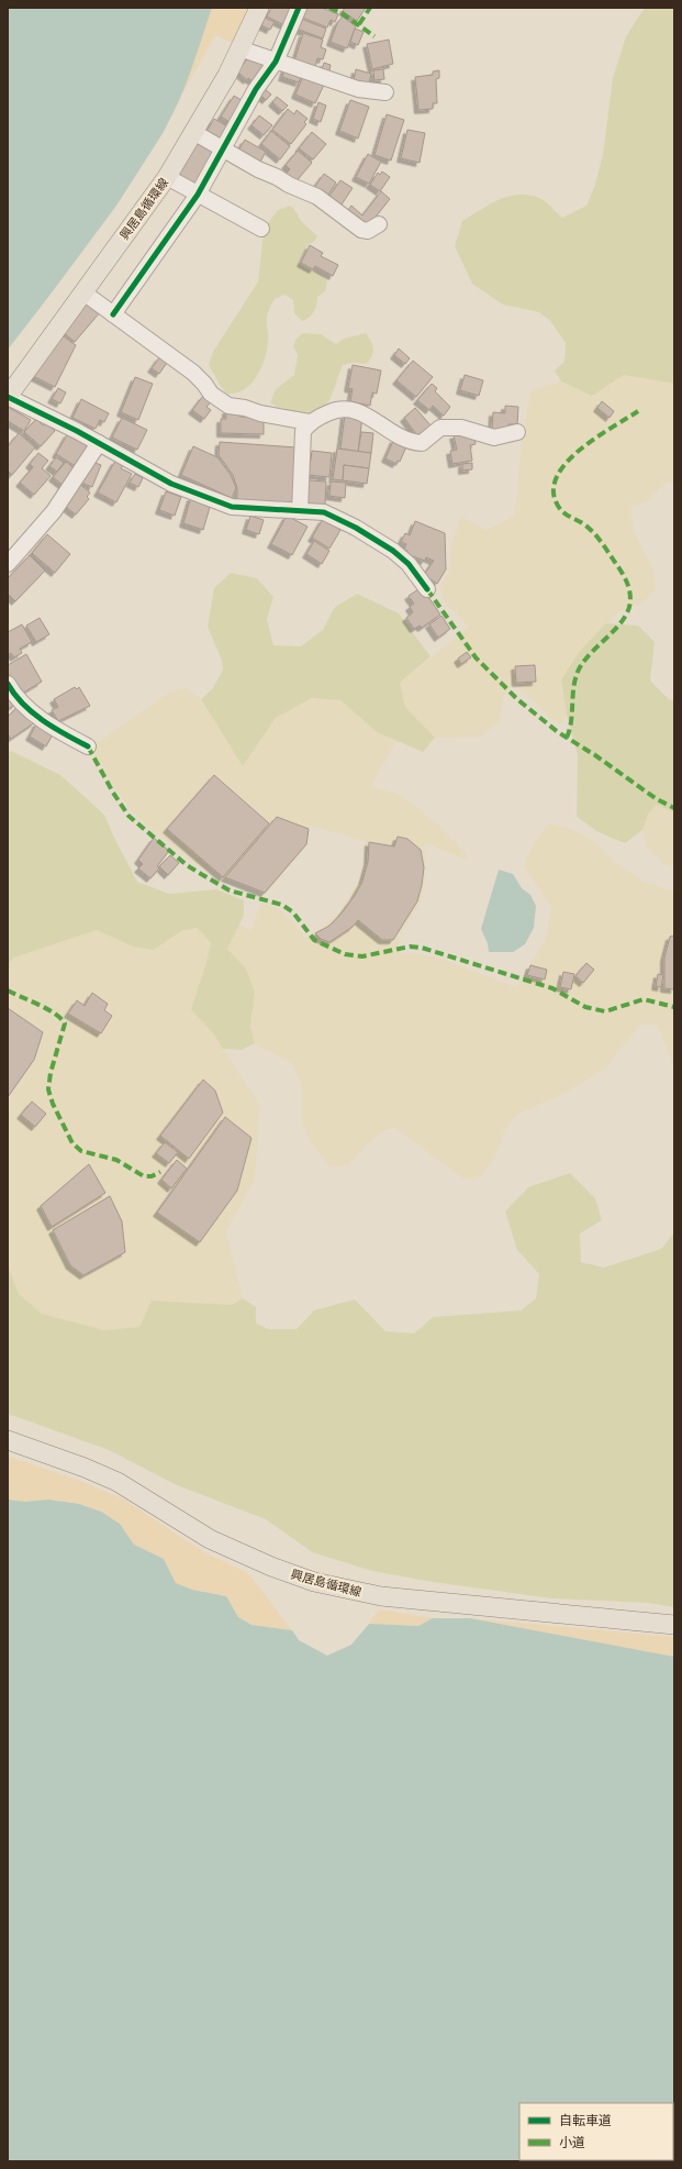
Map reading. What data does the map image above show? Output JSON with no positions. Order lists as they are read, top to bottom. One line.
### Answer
{"streets":{"main road":["興居島循環線"]},"legend":["自転車道","小道"]}
